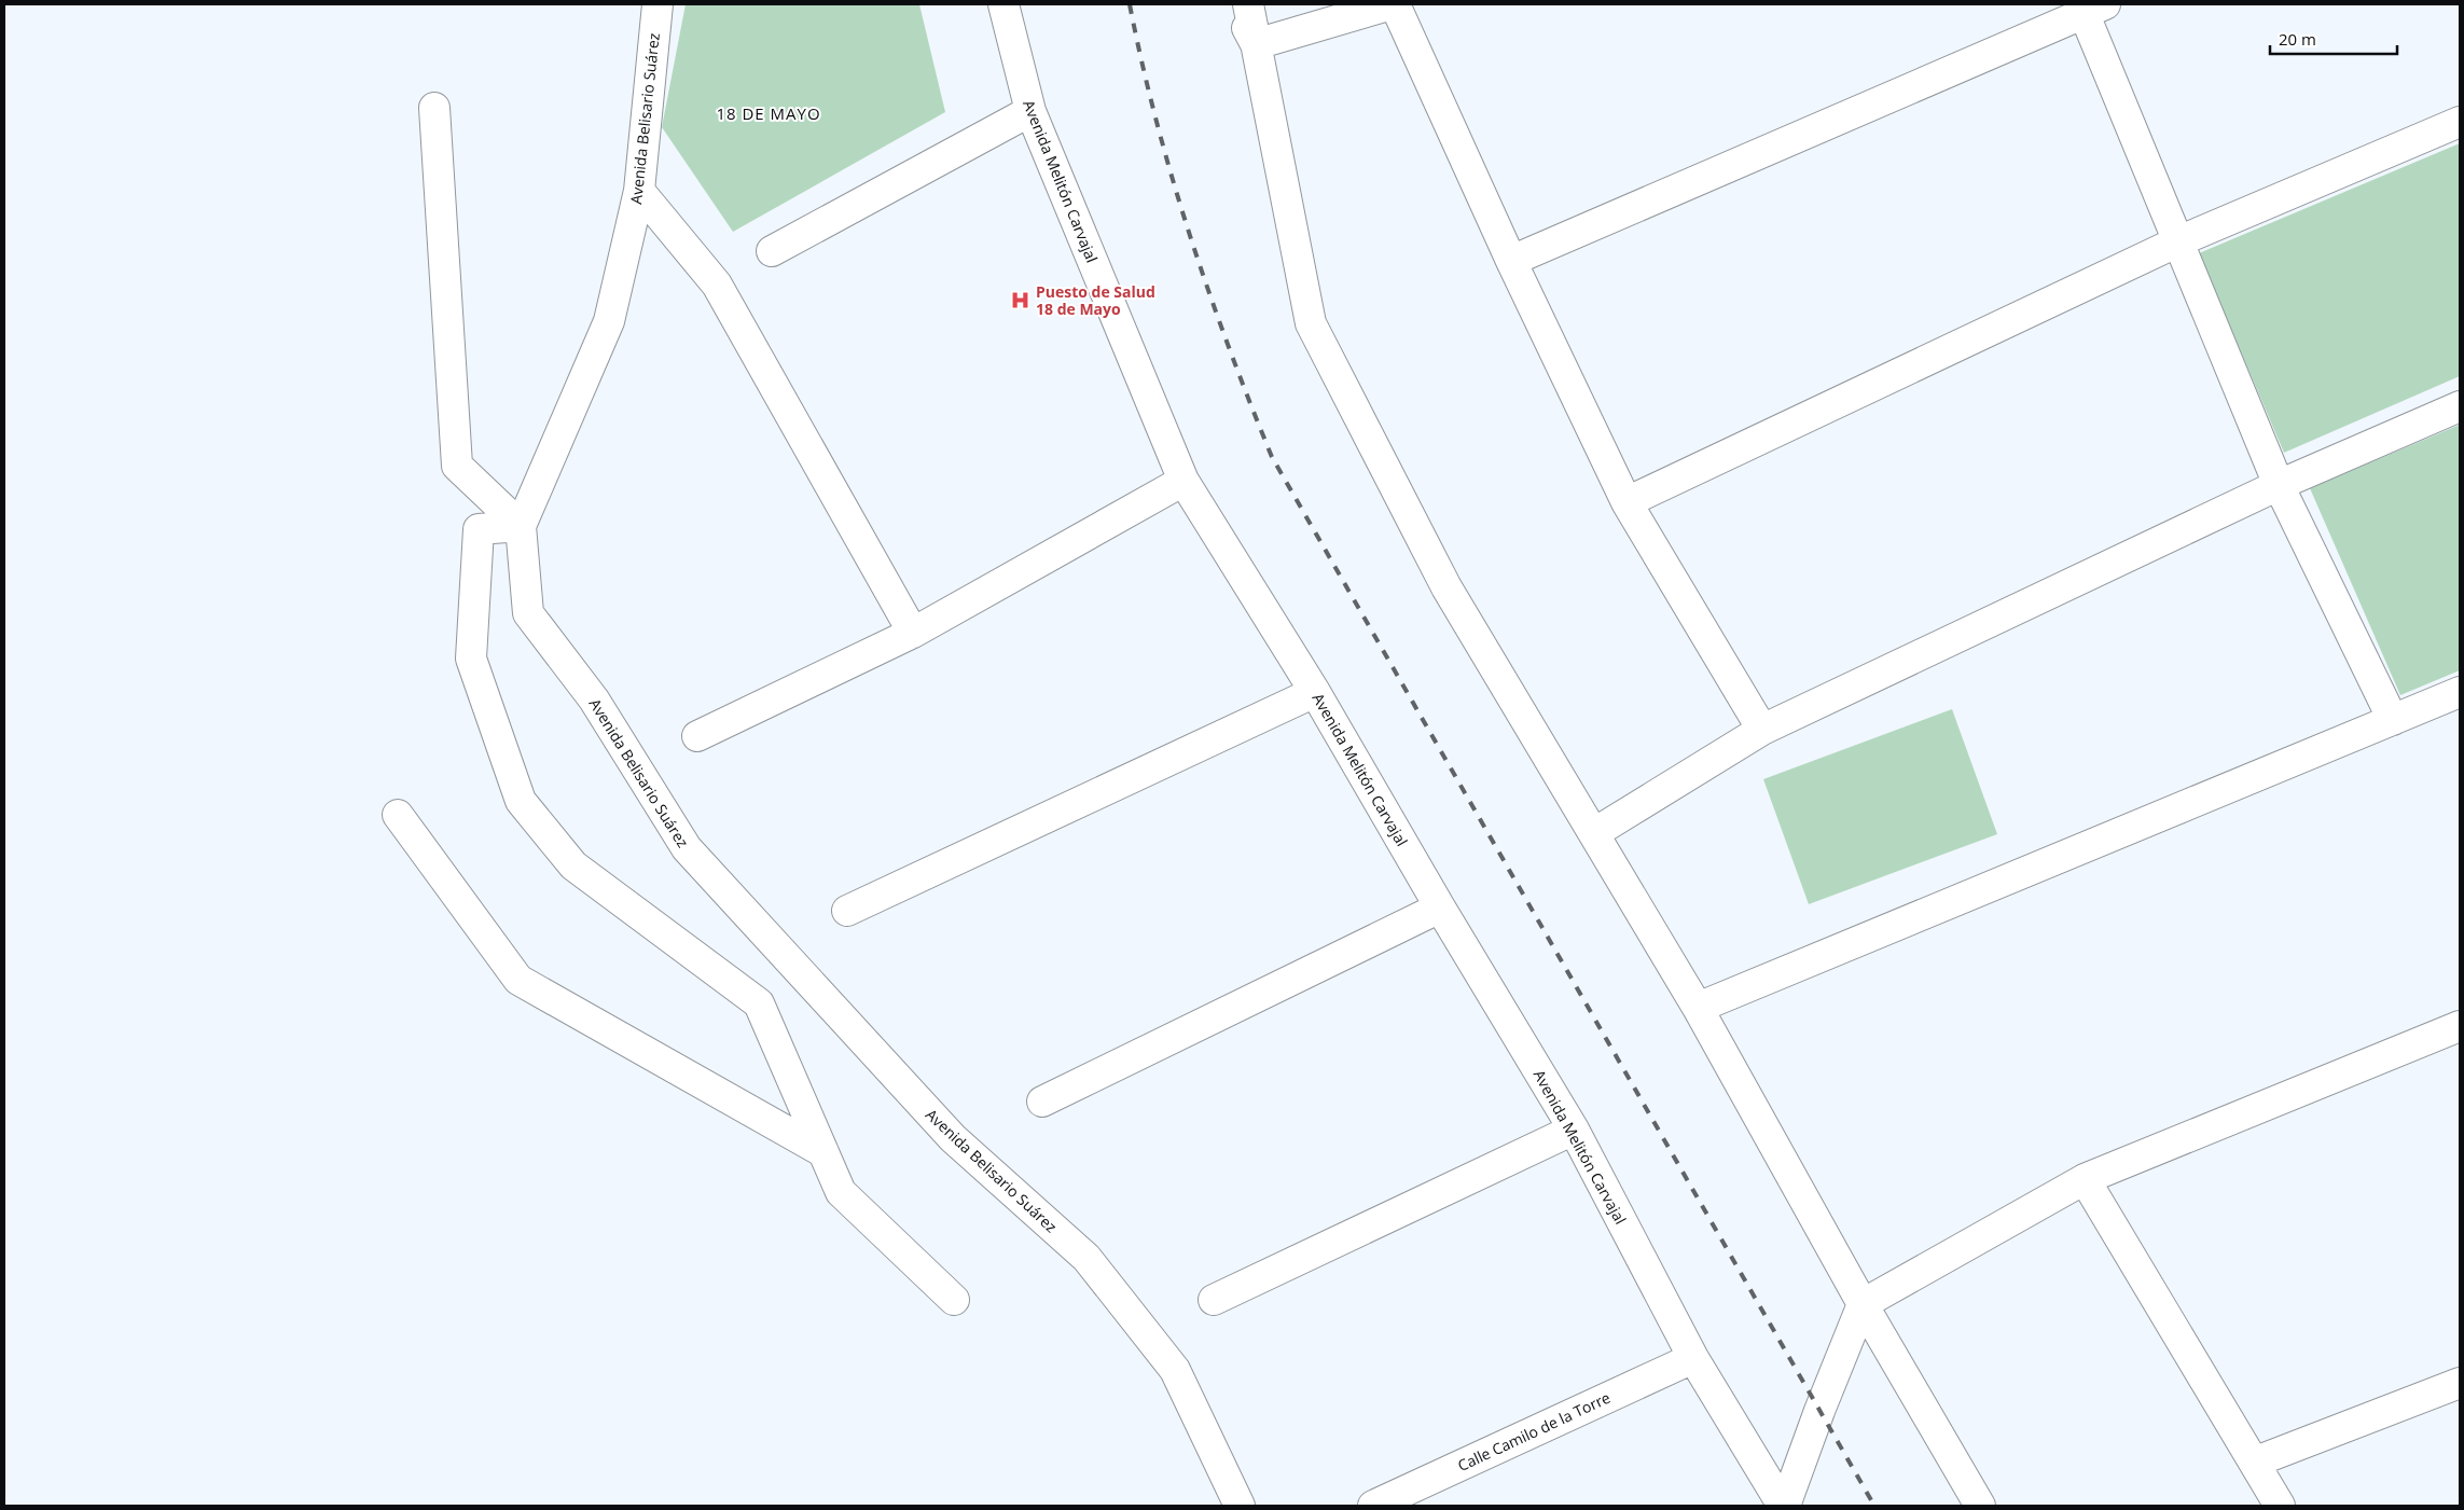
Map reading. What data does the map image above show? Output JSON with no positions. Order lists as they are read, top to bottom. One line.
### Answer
{"streets":{"street":["Avenida Belisario Suárez","Avenida Melitón Carvajal","Calle Camilo de la Torre"]},"crossings":[["Avenida Melitón Carvajal","Calle Camilo de la Torre"]],"districts":["18 DE MAYO"],"places":{"hospital":["Puesto de Salud 18 de Mayo"]},"scale_bar":"20 m"}
